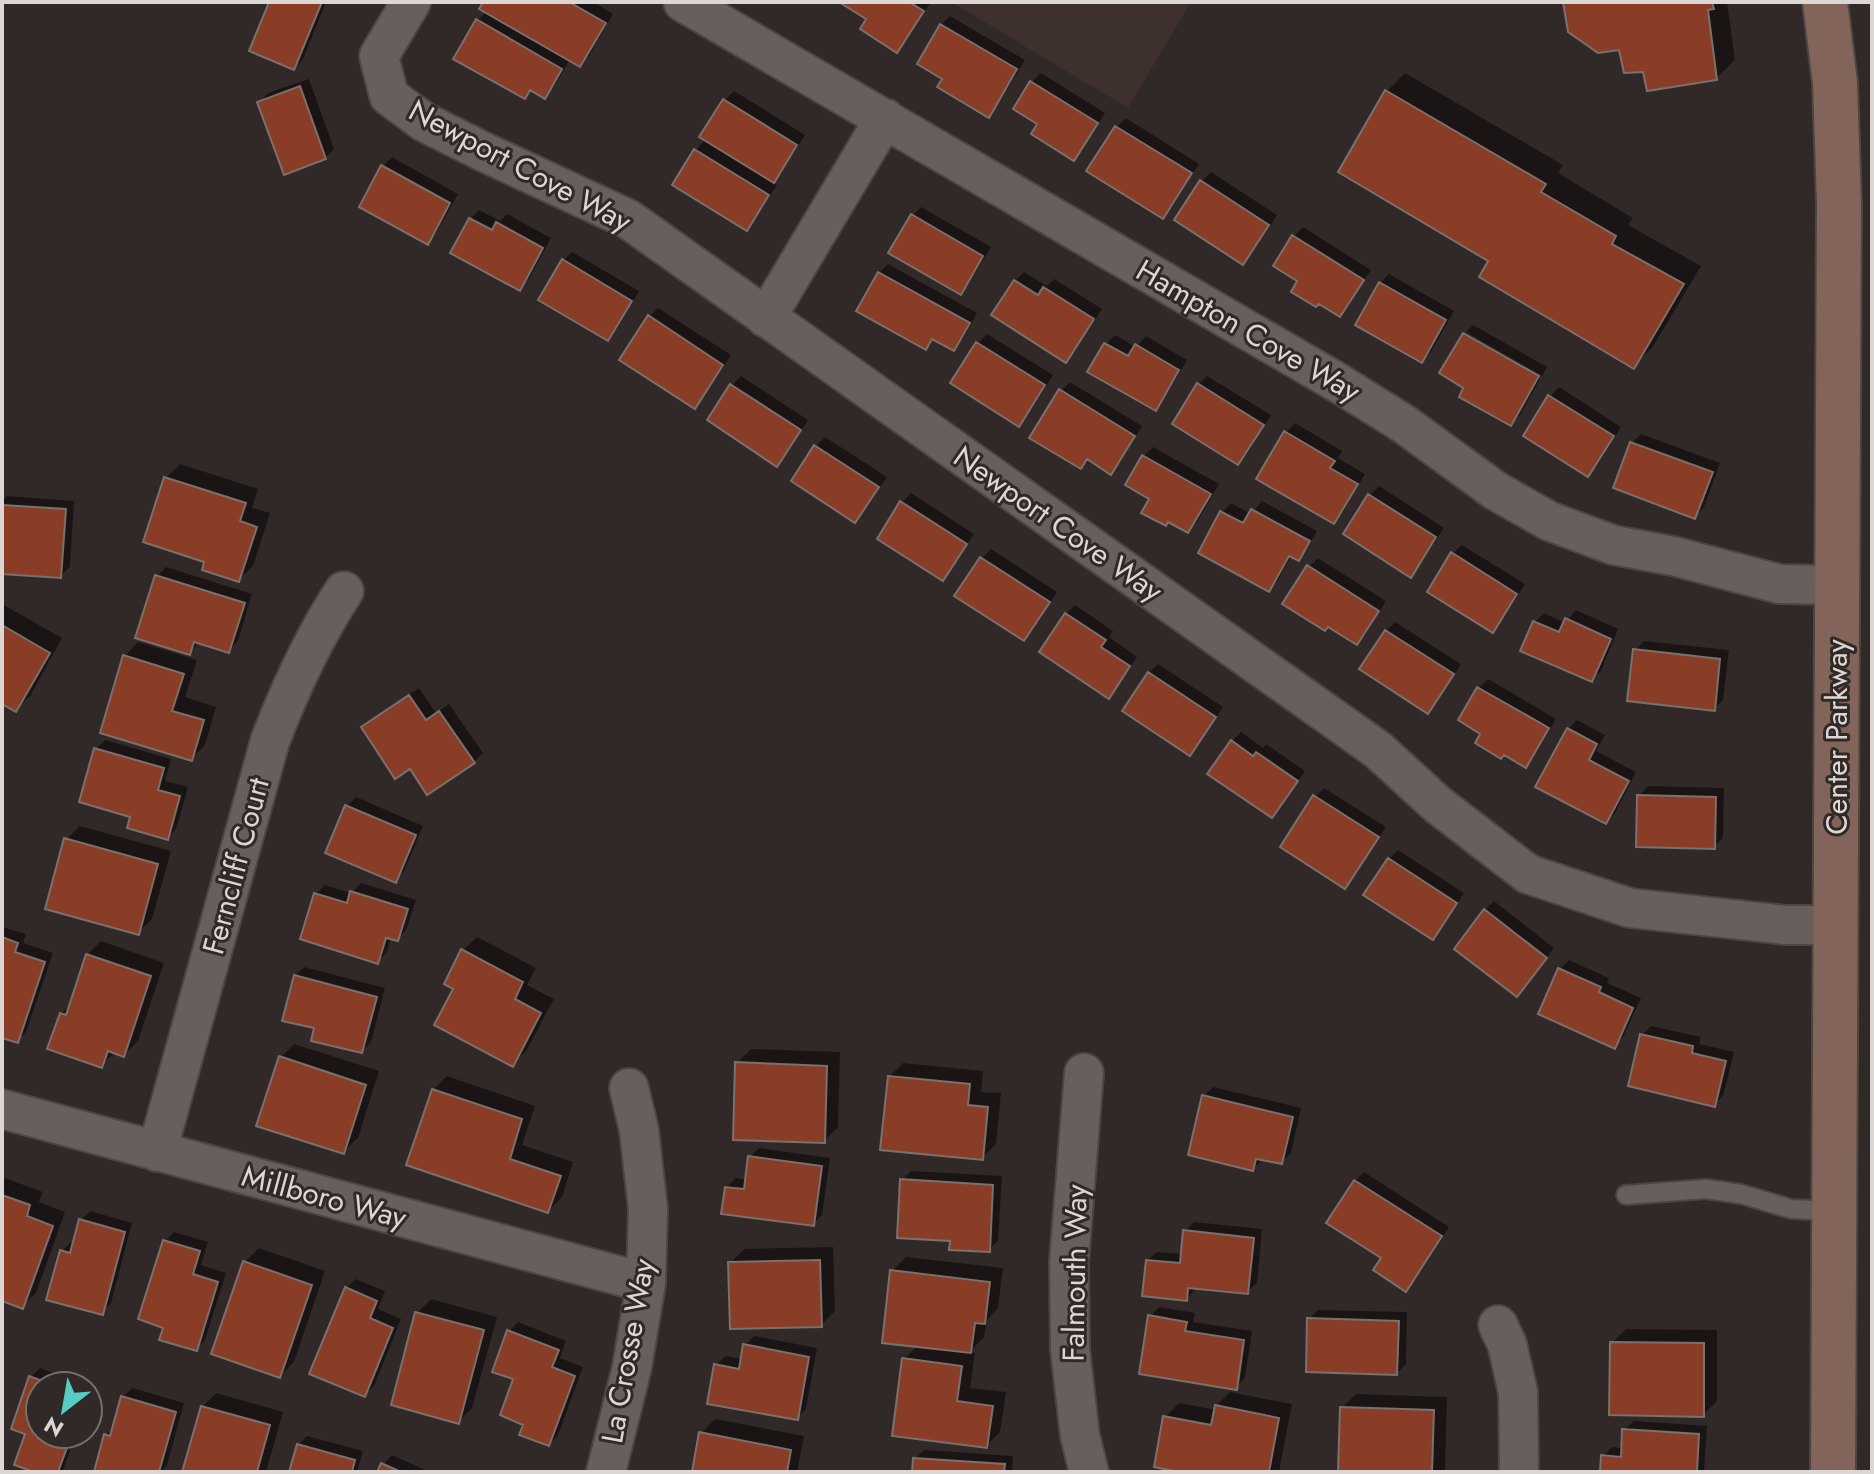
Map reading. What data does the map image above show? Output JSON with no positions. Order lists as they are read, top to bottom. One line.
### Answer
{"streets":{"main road":["Center Parkway"],"street":["Newport Cove Way","Hampton Cove Way","Ferncliff Court","Millboro Way","Falmouth Way","La Crosse Way"]},"crossings":[["Newport Cove Way","Center Parkway"],["Hampton Cove Way","Center Parkway"],["Ferncliff Court","Millboro Way"],["Millboro Way","La Crosse Way"]],"north":"bottom left"}
